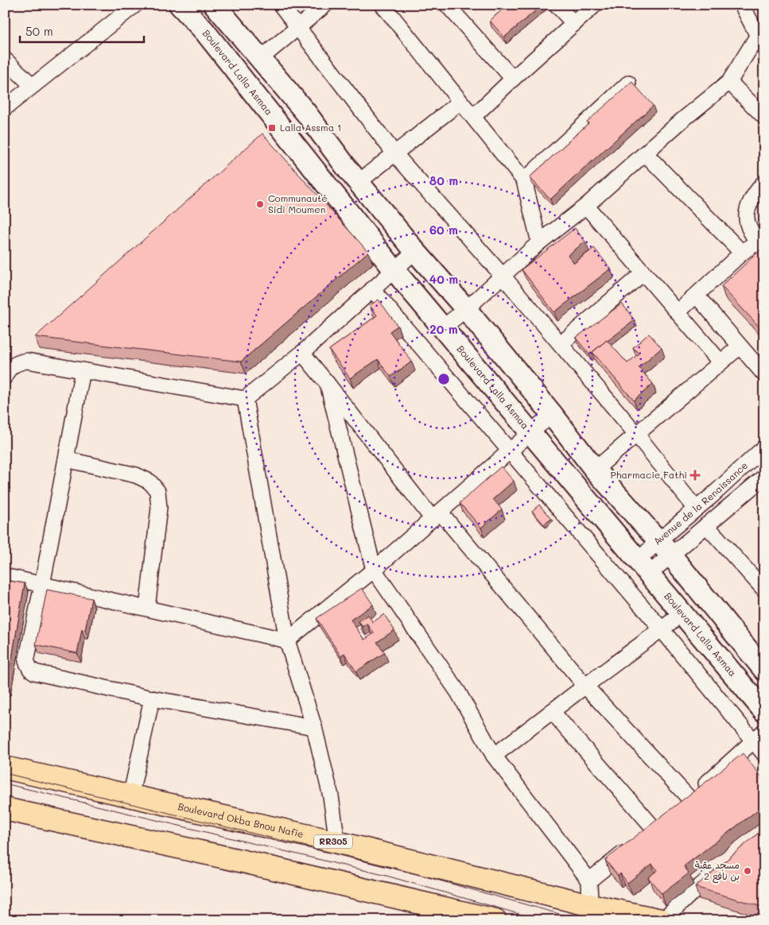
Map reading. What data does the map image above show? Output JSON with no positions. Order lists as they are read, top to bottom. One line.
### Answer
{"streets":{"main road":["Boulevard Lalla Asmaa","Boulevard Okba Bnou Nafie","RR305"],"street":["Avenue de la Renaissance"]},"crossings":[["Boulevard Lalla Asmaa","Avenue de la Renaissance"]],"places":{"transit":["Lalla Assma 1"],"other":["Communauté Sidi Moumen","مسجد عقبة بن نافع 2"],"health":["Pharmacie Fathi"]},"scale_bar":"50 m","rings":["80 m","60 m","40 m","20 m"]}
